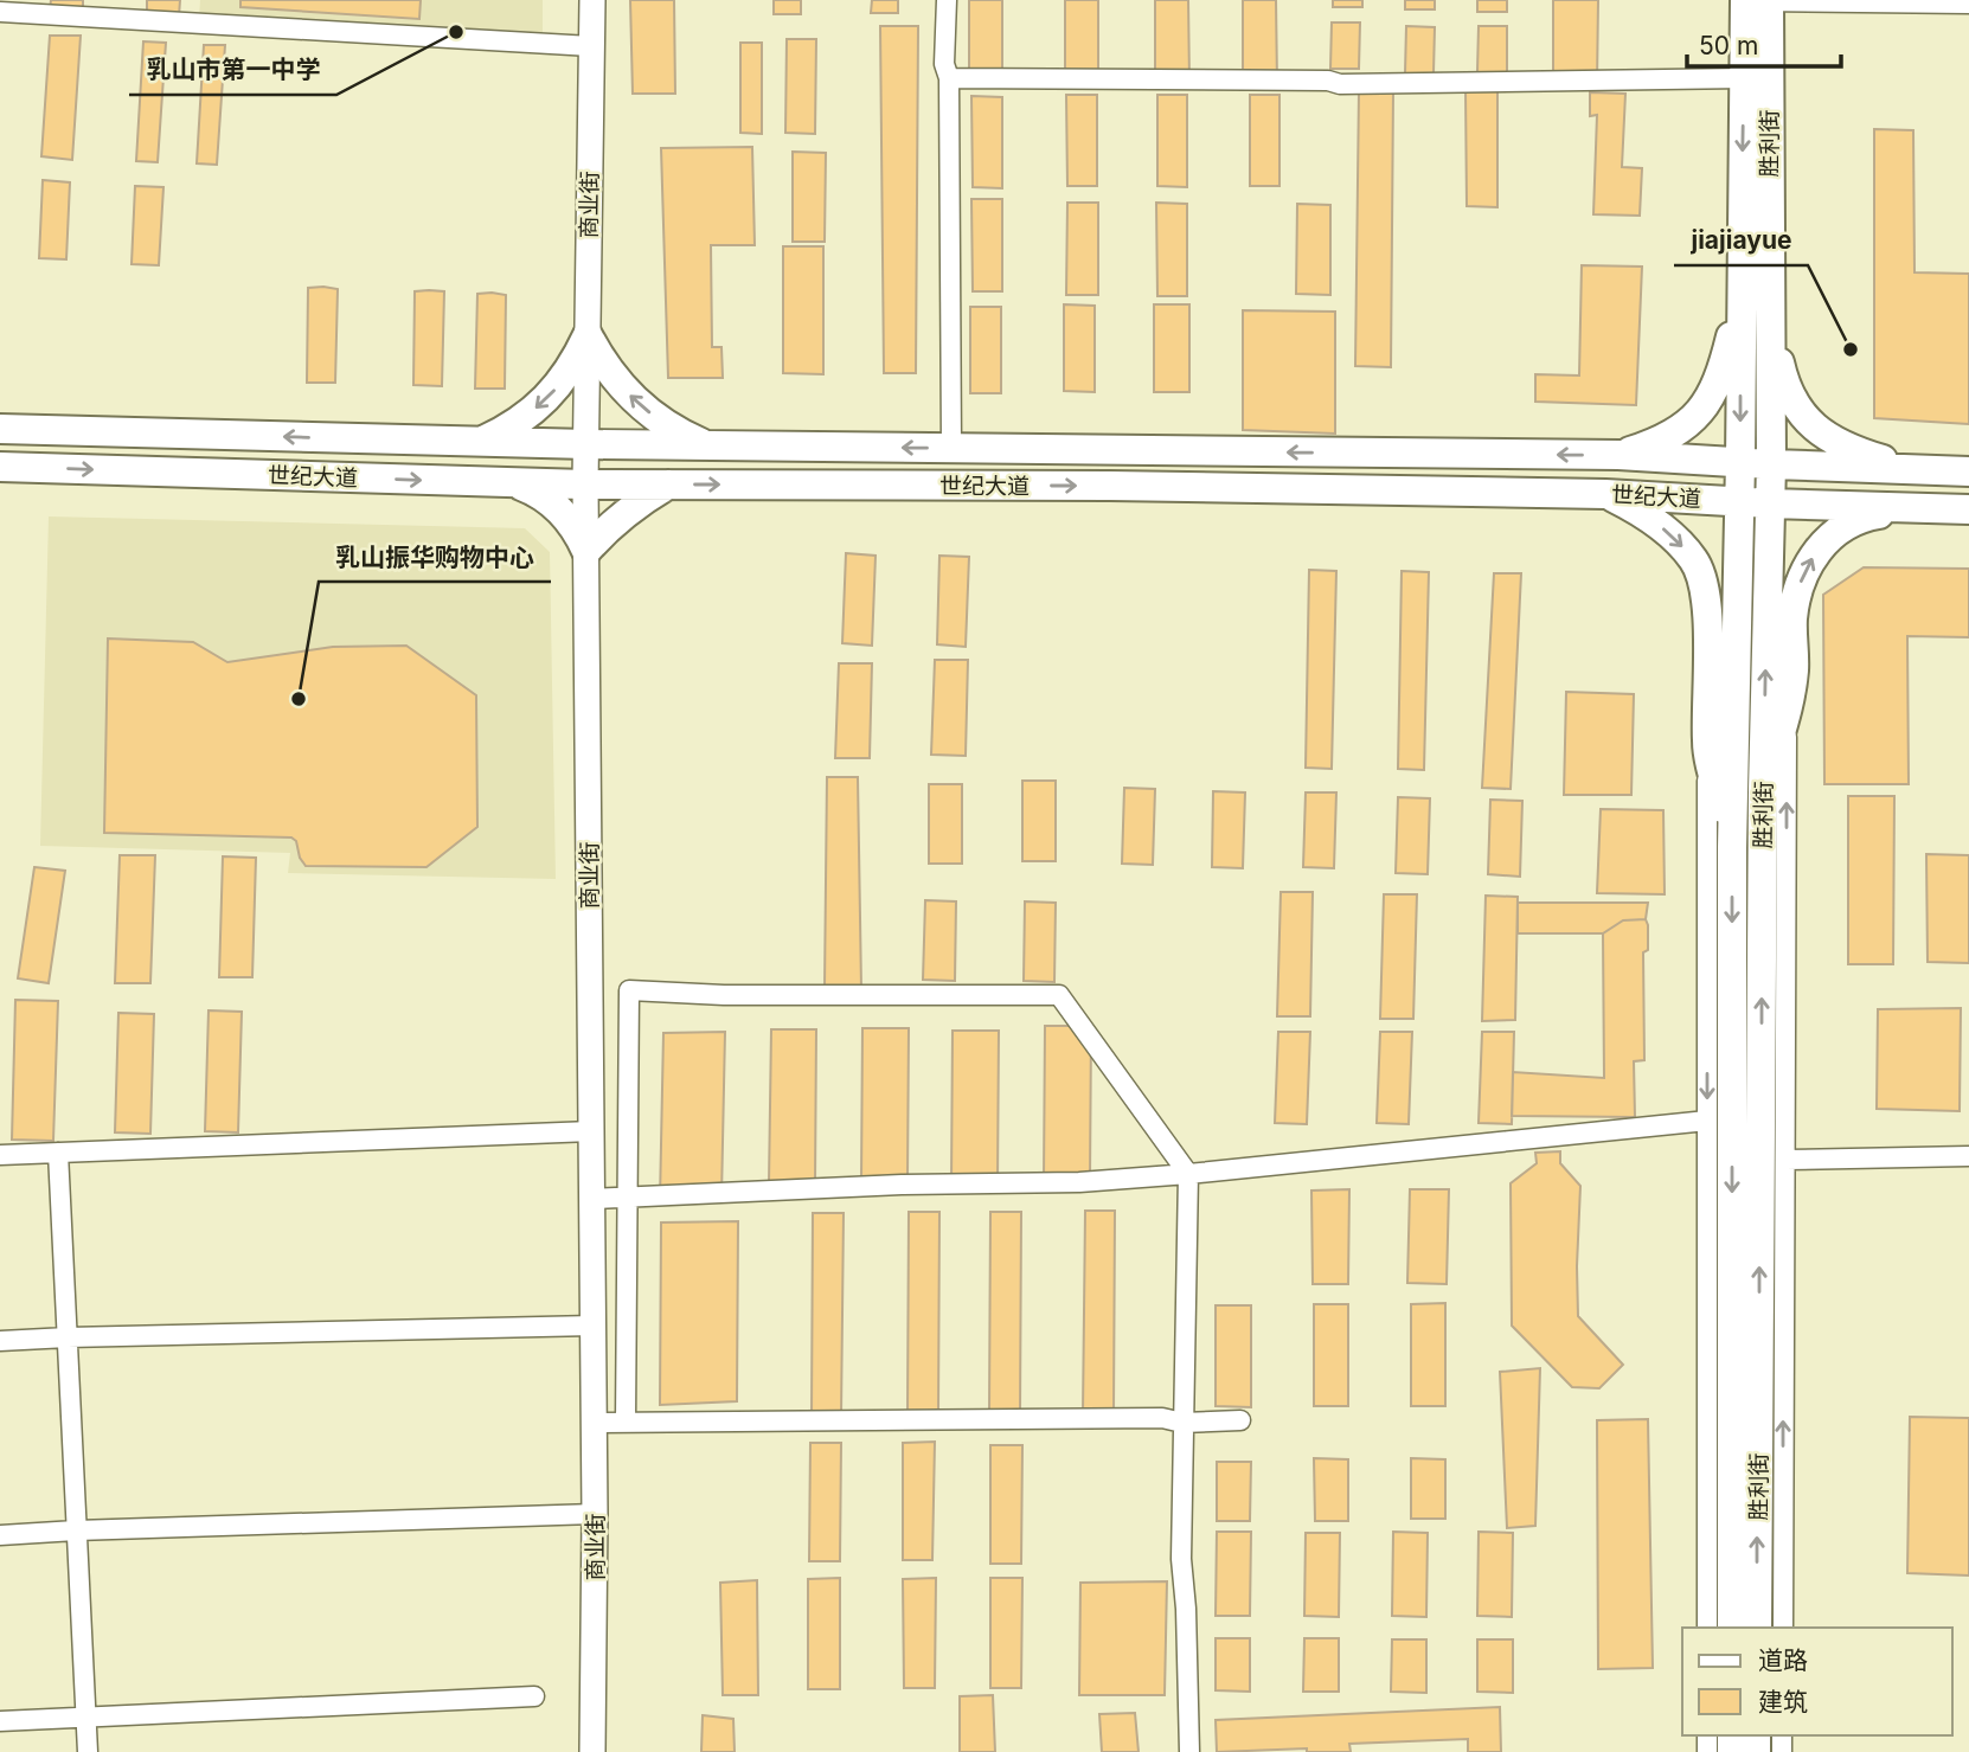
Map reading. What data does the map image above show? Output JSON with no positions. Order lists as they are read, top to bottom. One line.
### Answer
{"streets":{"main road":["胜利街","世纪大道"],"street":["商业街"]},"crossings":[["胜利街","世纪大道"],["商业街","世纪大道"]],"places":["乳山市第一中学","jiajiayue","乳山振华购物中心"],"legend":["道路","建筑"],"scale_bar":"50 m"}
